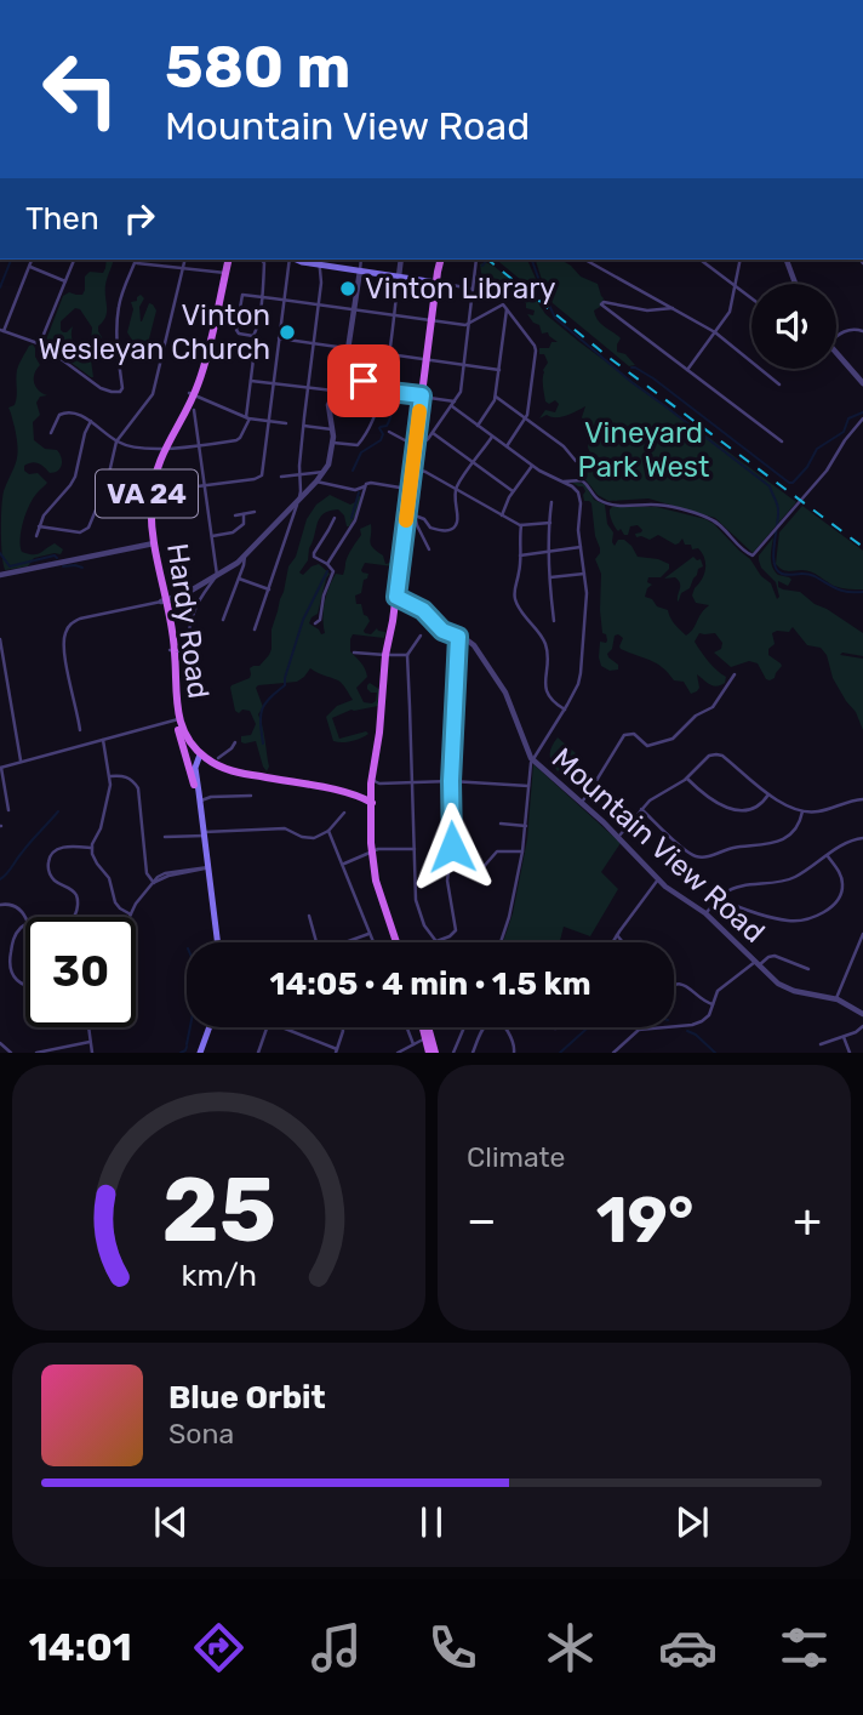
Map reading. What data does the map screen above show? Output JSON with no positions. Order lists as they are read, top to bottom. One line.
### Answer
{"streets":{"main road":["VA 24","Hardy Road"],"street":["Mountain View Road"]},"crossings":[["VA 24","Hardy Road"]],"parks":["Vineyard Park West"],"places":["Vinton Library","Vinton Wesleyan Church"],"page":{"turn":["580 m","Mountain View Road"],"then":"Then","limit":"30","trip":"14:05 · 4 min · 1.5 km","tile":"Climate","heat":["−","19°","+"],"song":["Blue Orbit","Sona"],"tabs":"14:01","gauge":["25","km/h"]}}
